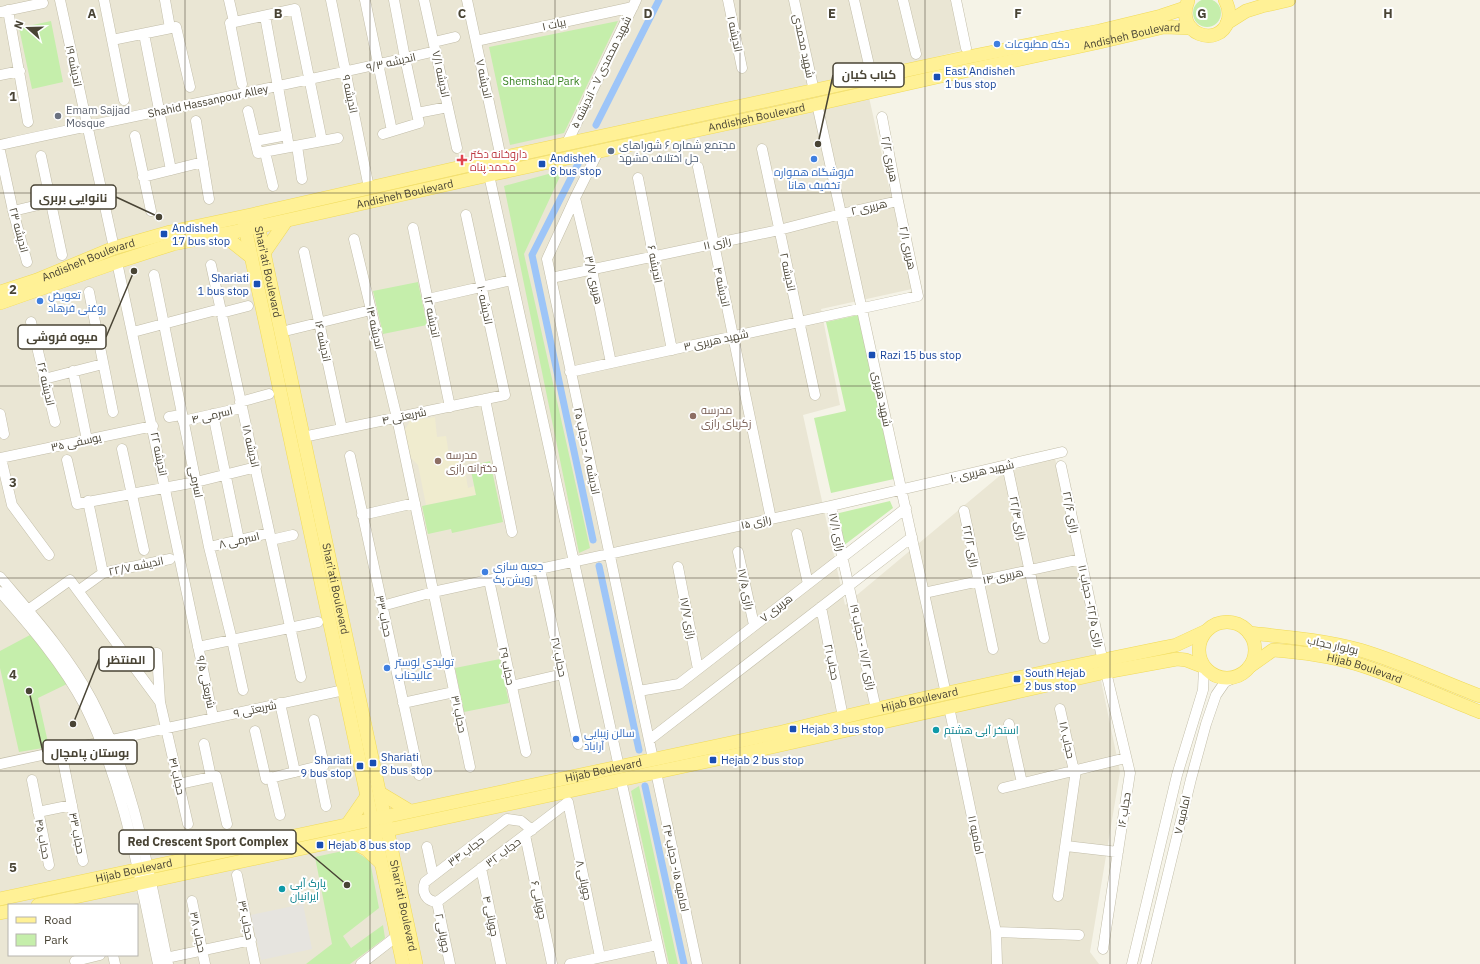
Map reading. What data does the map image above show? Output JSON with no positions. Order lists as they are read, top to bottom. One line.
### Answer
{"streets":{"main road":["Andisheh Boulevard","Shari'ati Boulevard","بولوار حجاب","Hijab Boulevard"],"street":["بیات ۱","اندیشه ۱","شهید محمدی","اندیشه ۹/۳","اندیشه ۱۹","شهید محمدی ۷ - اندیشه ۵","اندیشه ۷/۱","اندیشه ۷","اندیشه ۹","Shahid Hassanpour Alley","هریری ۲/۲","هریری ۲","اندیشه ۲۳","رازی ۱۱","هریری ۲/۱","اندیشه ۶","اندیشه ۲","هریری ۳/۷","اندیشه ۴","اندیشه ۱۰","اندیشه ۱۲","اندیشه ۱۴","شهید هریری ۳","اندیشه ۱۶","اندیشه ۲۶","شهید هریری","اسرمی ۴","شریعتی ۴","یوسفی ۳۵","اندیشه ۱۸","اندیشه ۸ - حجاب ۲۵","اندیشه ۲۲","شهید هریری ۱۰","اسرمی","رازی ۲۲/۶","رازی ۲۲/۴","رازی ۱۵","رازی ۱۷/۱","اسرمی ۸","رازی ۲۲/۲","اندیشه ۲۲/۷","هریری ۱۴","رازی ۱۷/۵","رازی ۲۲/۵- حجاب ۱۱","هریری ۷","حجاب ۳۳","رازی ۱۷/۷","رازی ۱۷/۲ - حجاب ۱۹","حجاب ۲۷","حجاب ۲۱","حجاب ۲۹","شریعتی ۹/۵","شریعتی ۹","حجاب ۳۱","حجاب ۱۸","حجاب ۴۱","حجاب ۱۶","امامیه ۷","حجاب ۴۳","امامیه ۱۱","حجاب ۴۵","حجاب ۳۴","حجاب ۳۲","امامیه ۱۵- حجاب ۲۴","چوپانی ۸","چوپانی ۶","چوپانی ۴","حجاب ۳۶","حجاب ۳۸","چوپانی ۲"]},"crossings":[["بیات ۱","شهید محمدی ۷ - اندیشه ۵"],["بیات ۱","اندیشه ۷"],["Andisheh Boulevard","شهید محمدی"],["Andisheh Boulevard","اندیشه ۱۹"],["Andisheh Boulevard","شهید محمدی ۷ - اندیشه ۵"],["Andisheh Boulevard","اندیشه ۷"],["Andisheh Boulevard","اندیشه ۹"],["Andisheh Boulevard","Shari'ati Boulevard"],["Andisheh Boulevard","شهید هریری"],["Andisheh Boulevard","اندیشه ۸ - حجاب ۲۵"],["Andisheh Boulevard","اندیشه ۲۲"],["شهید محمدی","شهید هریری"],["اندیشه ۹/۳","اندیشه ۷/۱"],["اندیشه ۹/۳","اندیشه ۹"],["اندیشه ۹/۳","Shahid Hassanpour Alley"],["اندیشه ۱۹","Shahid Hassanpour Alley"],["اندیشه ۹","Shahid Hassanpour Alley"],["هریری ۲/۲","هریری ۲"],["هریری ۲/۲","هریری ۲/۱"],["هریری ۲","رازی ۱۱"],["هریری ۲","هریری ۲/۱"],["هریری ۲","شهید هریری"],["رازی ۱۱","اندیشه ۶"],["رازی ۱۱","اندیشه ۲"],["رازی ۱۱","هریری ۳/۷"],["رازی ۱۱","اندیشه ۴"],["رازی ۱۱","شهید هریری"],["رازی ۱۱","اندیشه ۸ - حجاب ۲۵"],["هریری ۲/۱","شهید هریری ۳"],["اندیشه ۶","شهید هریری ۳"],["Shari'ati Boulevard","شریعتی ۴"],["Shari'ati Boulevard","Hijab Boulevard"],["Shari'ati Boulevard","شریعتی ۹"],["اندیشه ۲","شهید هریری ۳"],["هریری ۳/۷","شهید هریری ۳"],["هریری ۳/۷","اندیشه ۸ - حجاب ۲۵"],["اندیشه ۴","شهید هریری ۳"],["اندیشه ۴","رازی ۱۵"],["اندیشه ۱۰","شریعتی ۴"],["اندیشه ۱۲","شریعتی ۴"],["اندیشه ۱۴","شریعتی ۴"],["اندیشه ۱۴","حجاب ۳۱"],["شهید هریری ۳","شهید هریری"],["شهید هریری ۳","اندیشه ۸ - حجاب ۲۵"],["اندیشه ۱۶","شریعتی ۴"],["شهید هریری","شهید هریری ۱۰"],["شهید هریری","رازی ۱۵"],["شهید هریری","هریری ۱۴"],["شهید هریری","هریری ۷"],["شهید هریری","Hijab Boulevard"],["اسرمی ۴","اندیشه ۱۸"],["اسرمی ۴","اسرمی"],["یوسفی ۳۵","اندیشه ۲۲"],["اندیشه ۱۸","اسرمی ۸"],["اندیشه ۸ - حجاب ۲۵","رازی ۱۵"],["اندیشه ۸ - حجاب ۲۵","هریری ۷"],["اندیشه ۸ - حجاب ۲۵","Hijab Boulevard"],["اندیشه ۲۲","شریعتی ۹/۵"],["شهید هریری ۱۰","رازی ۲۲/۴"],["شهید هریری ۱۰","رازی ۱۵"],["اسرمی","اسرمی ۸"],["رازی ۲۲/۶","هریری ۱۴"],["رازی ۲۲/۶","رازی ۲۲/۵- حجاب ۱۱"],["رازی ۲۲/۴","هریری ۱۴"],["رازی ۱۵","رازی ۱۷/۱"],["رازی ۱۵","حجاب ۳۳"],["رازی ۱۵","حجاب ۲۷"],["رازی ۱۵","حجاب ۲۹"],["رازی ۱۵","حجاب ۳۱"],["رازی ۱۷/۱","هریری ۷"],["رازی ۱۷/۱","رازی ۱۷/۲ - حجاب ۱۹"],["رازی ۲۲/۲","هریری ۱۴"],["هریری ۱۴","رازی ۲۲/۵- حجاب ۱۱"],["رازی ۱۷/۵","هریری ۷"],["هریری ۷","رازی ۱۷/۷"],["بولوار حجاب","Hijab Boulevard"],["بولوار حجاب","امامیه ۷"],["رازی ۱۷/۲ - حجاب ۱۹","Hijab Boulevard"],["حجاب ۲۱","Hijab Boulevard"],["Hijab Boulevard","حجاب ۱۶"],["Hijab Boulevard","امامیه ۷"],["Hijab Boulevard","امامیه ۱۱"],["Hijab Boulevard","امامیه ۱۵- حجاب ۲۴"],["شریعتی ۹/۵","شریعتی ۹"],["شریعتی ۹","حجاب ۴۱"],["شریعتی ۹","حجاب ۴۳"],["حجاب ۳۴","حجاب ۳۲"],["حجاب ۳۴","چوپانی ۶"],["حجاب ۳۴","چوپانی ۲"],["حجاب ۳۲","چوپانی ۸"],["حجاب ۳۲","چوپانی ۶"],["حجاب ۳۲","چوپانی ۴"],["حجاب ۳۲","چوپانی ۲"]],"parks":["Shemshad Park"],"places":{"other":["دکه مطبوعات","Emam Sajjad Mosque","کباب کیان","مجتمع شماره ۶ شوراهای حل اختلاف مشهد","فروشگاه همواره تخفیف هانا","نانوایی بربری","میوه فروشی","تعویض روغنی فرهاد","مدرسه زکریای رازی","مدرسه دخترانه رازی","جعبه سازی رویش پک","تولیدی لوستر عالیجناب","بوستان پامچال","المنتظر","استخر آبی هشتم","سالن زیبایی آراباد","Red Crescent Sport Complex","پارک آبی ایرانیان"],"transit":["East Andisheh 1 bus stop","Andisheh 8 bus stop","Andisheh 17 bus stop","Shariati 1 bus stop","Razi 15 bus stop","South Hejab 2 bus stop","Hejab 3 bus stop","Hejab 2 bus stop","Shariati 8 bus stop","Shariati 9 bus stop","Hejab 8 bus stop"],"health":["داروخانه دکتر محمد پناه"]},"legend":["Road","Park"],"north":"left","grid":{"columns":["A","B","C","D","E","F","G","H"],"rows":["1","2","3","4","5"]}}
